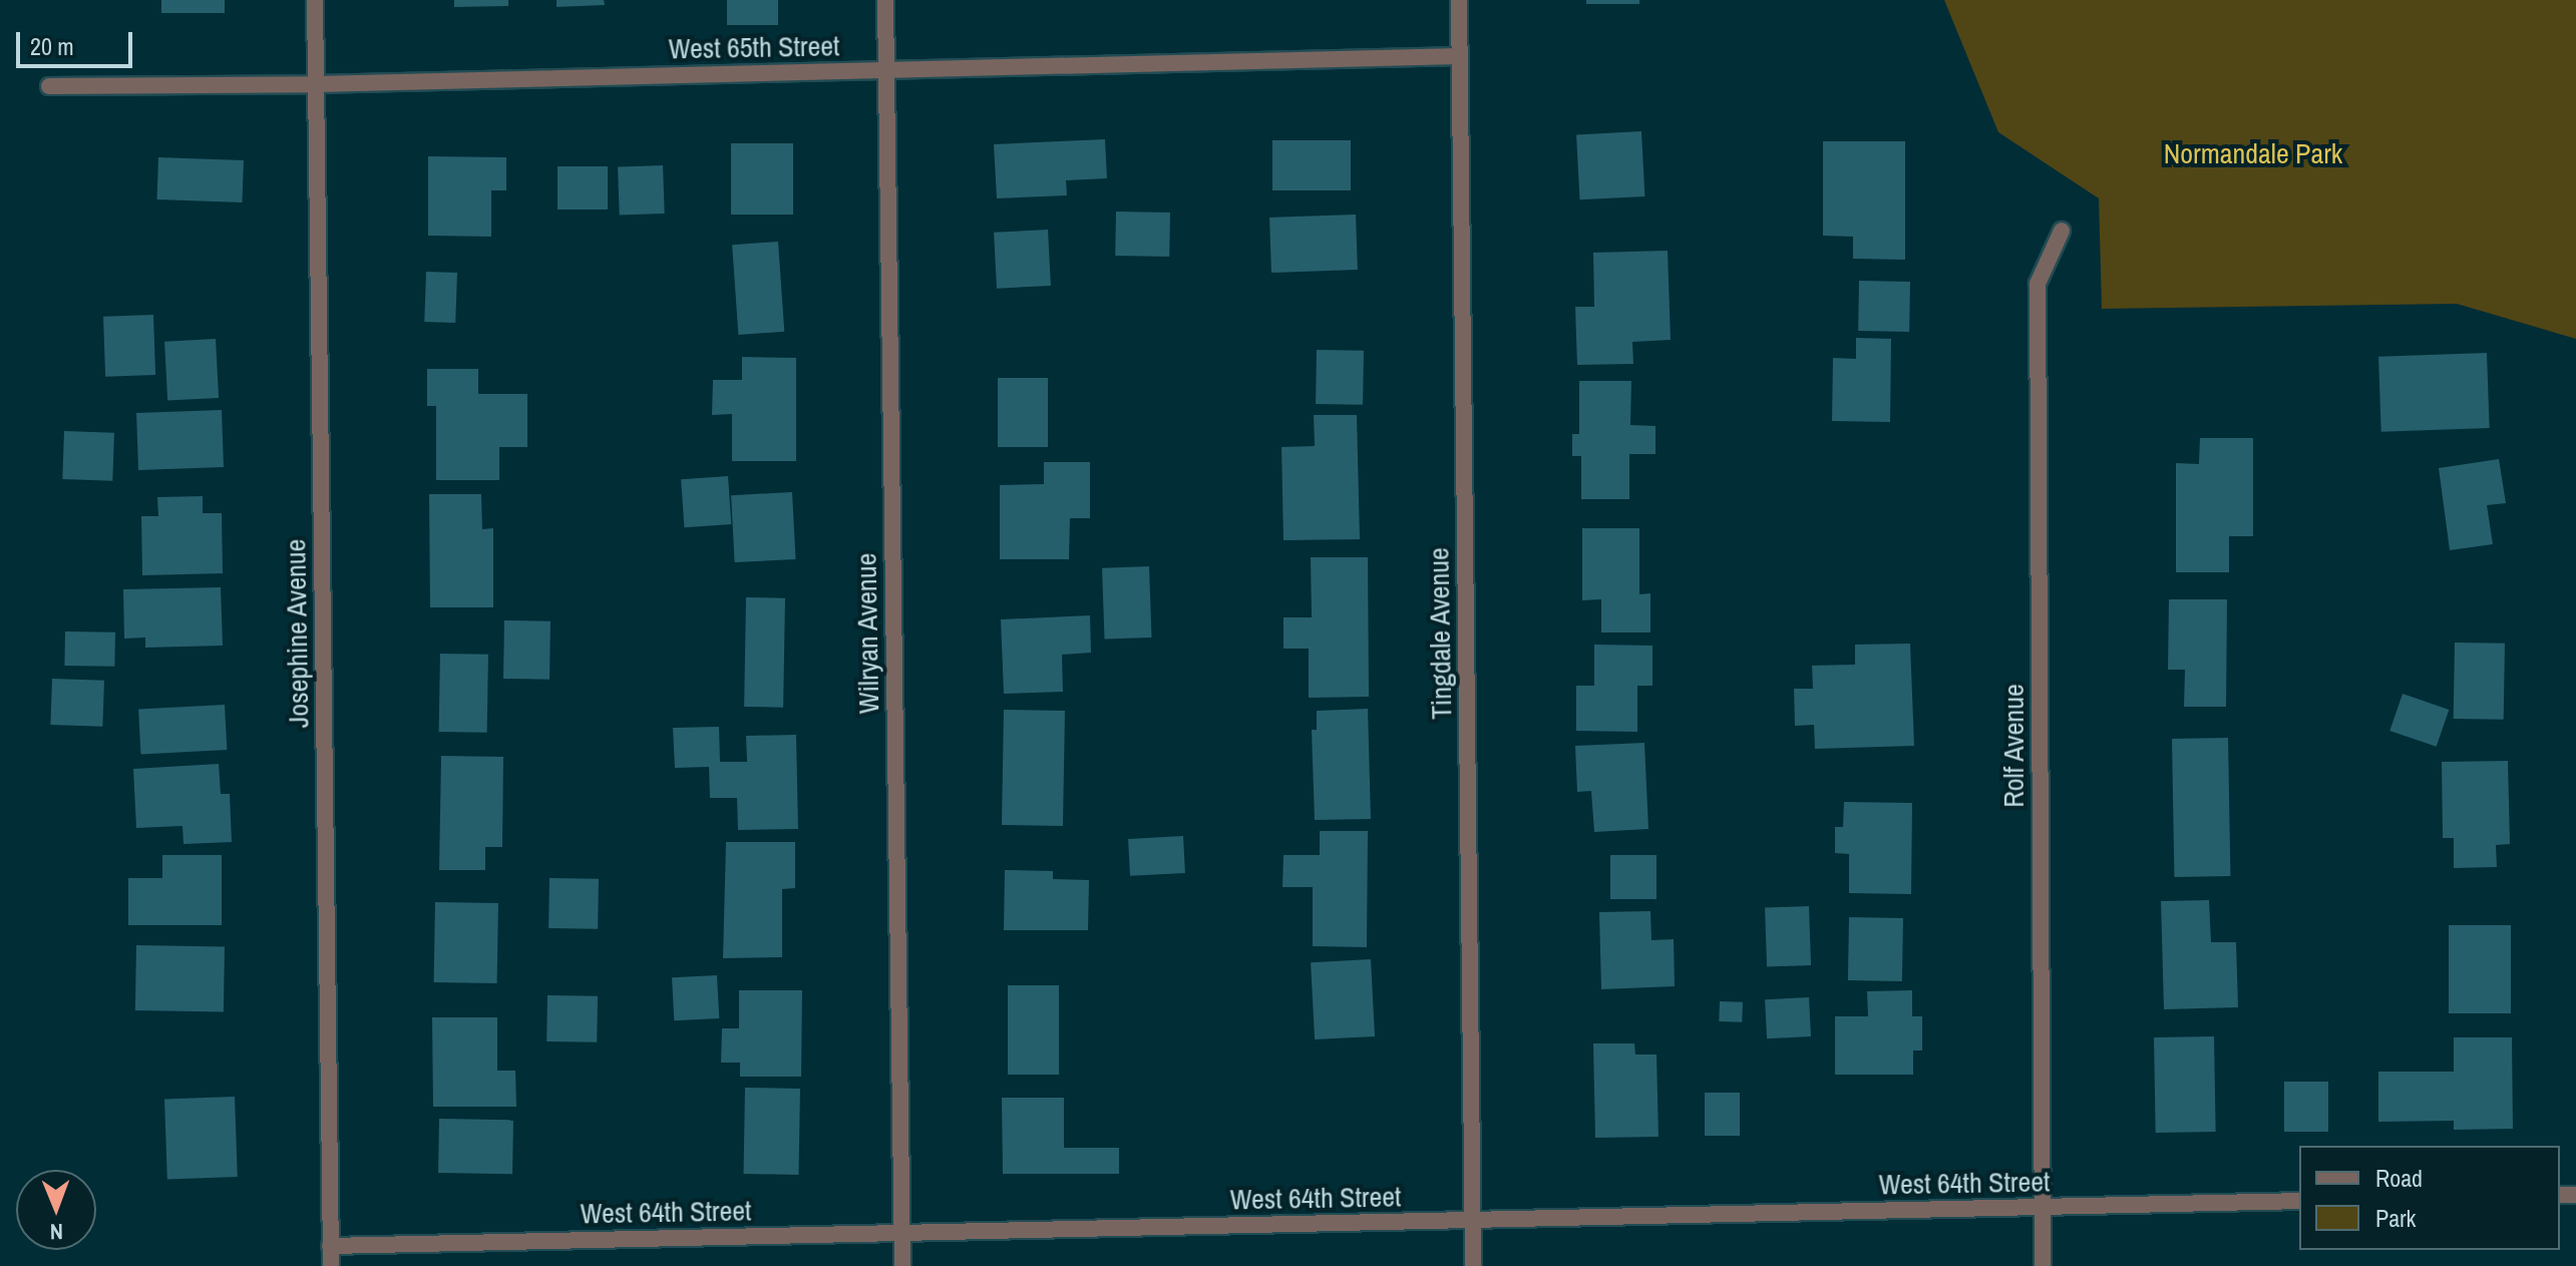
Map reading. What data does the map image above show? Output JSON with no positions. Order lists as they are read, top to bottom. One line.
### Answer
{"streets":{"street":["West 65th Street","Josephine Avenue","Wilryan Avenue","Tingdale Avenue","Rolf Avenue","West 64th Street"]},"crossings":[["West 65th Street","Josephine Avenue"],["West 65th Street","Wilryan Avenue"],["West 65th Street","Tingdale Avenue"],["Josephine Avenue","West 64th Street"],["Wilryan Avenue","West 64th Street"],["Tingdale Avenue","West 64th Street"],["Rolf Avenue","West 64th Street"]],"parks":["Normandale Park"],"legend":["Road","Park"],"scale_bar":"20 m","north":"bottom"}
